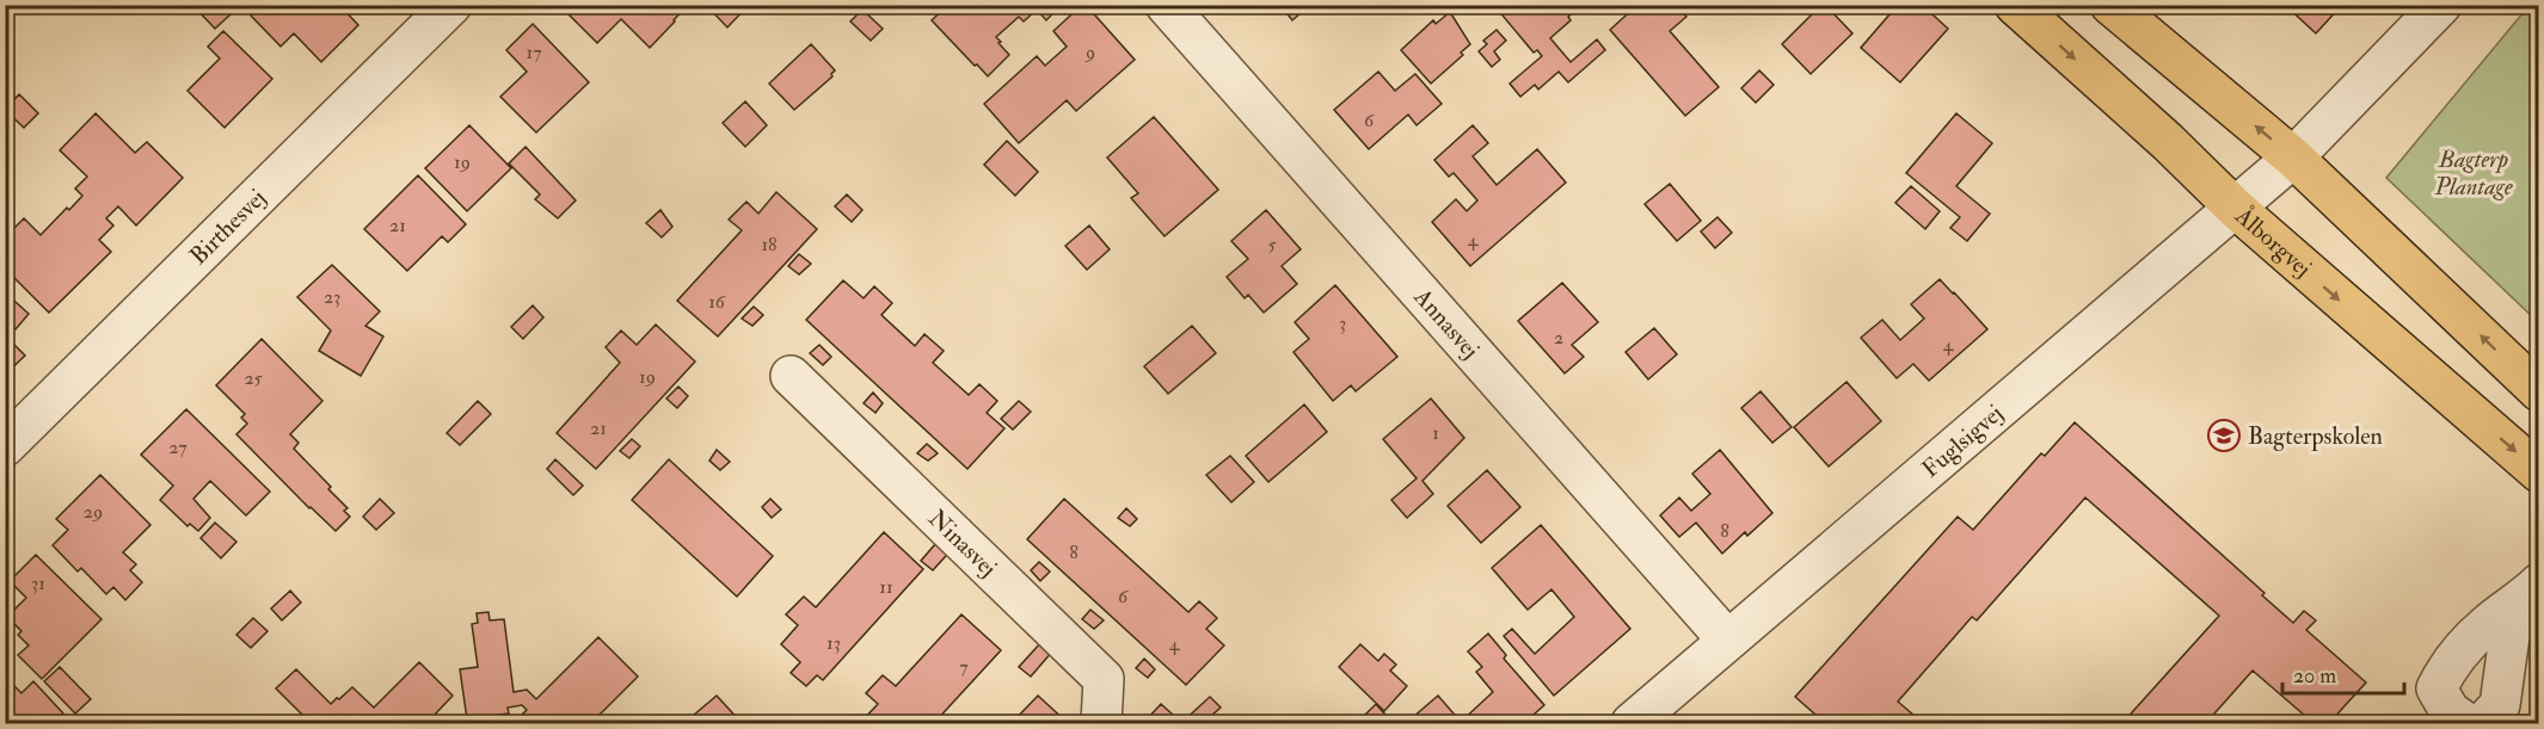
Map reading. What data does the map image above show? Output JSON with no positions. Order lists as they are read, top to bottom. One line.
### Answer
{"streets":{"main road":["Ålborgvej"],"street":["Birthesvej","Annasvej","Fuglsigvej","Ninasvej"]},"crossings":[["Ålborgvej","Fuglsigvej"],["Annasvej","Fuglsigvej"]],"parks":["Bagterp Plantage"],"places":{"school or university":["Bagterpskolen"]},"house_numbers":["17","9","6","19","21","4","18","5","23","16","3","2","4","19","25","21","1","27","29","8","8","31","11","6","13","4","7"],"scale_bar":"20 m"}
